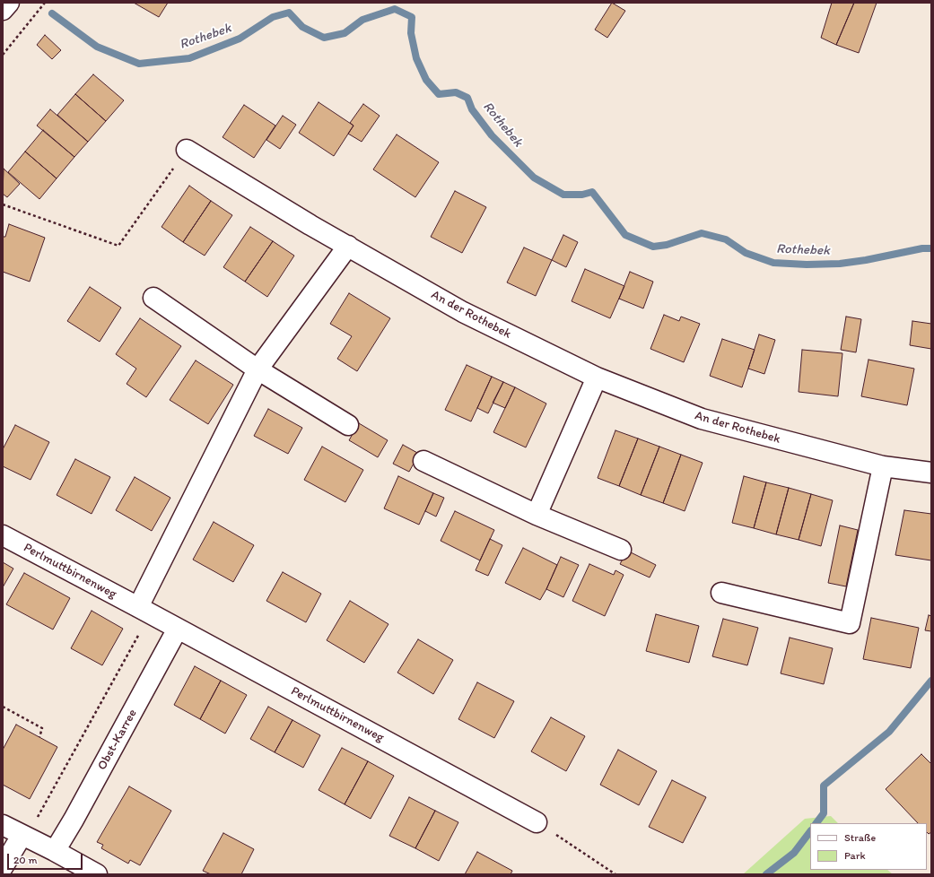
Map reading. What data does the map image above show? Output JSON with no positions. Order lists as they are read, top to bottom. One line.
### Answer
{"streets":{"street":["An der Rothebek","Perlmuttbirnenweg","Obst-Karree"]},"crossings":[["Perlmuttbirnenweg","Obst-Karree"]],"water":["Rothebek"],"legend":["Straße","Park"],"scale_bar":"20 m"}
